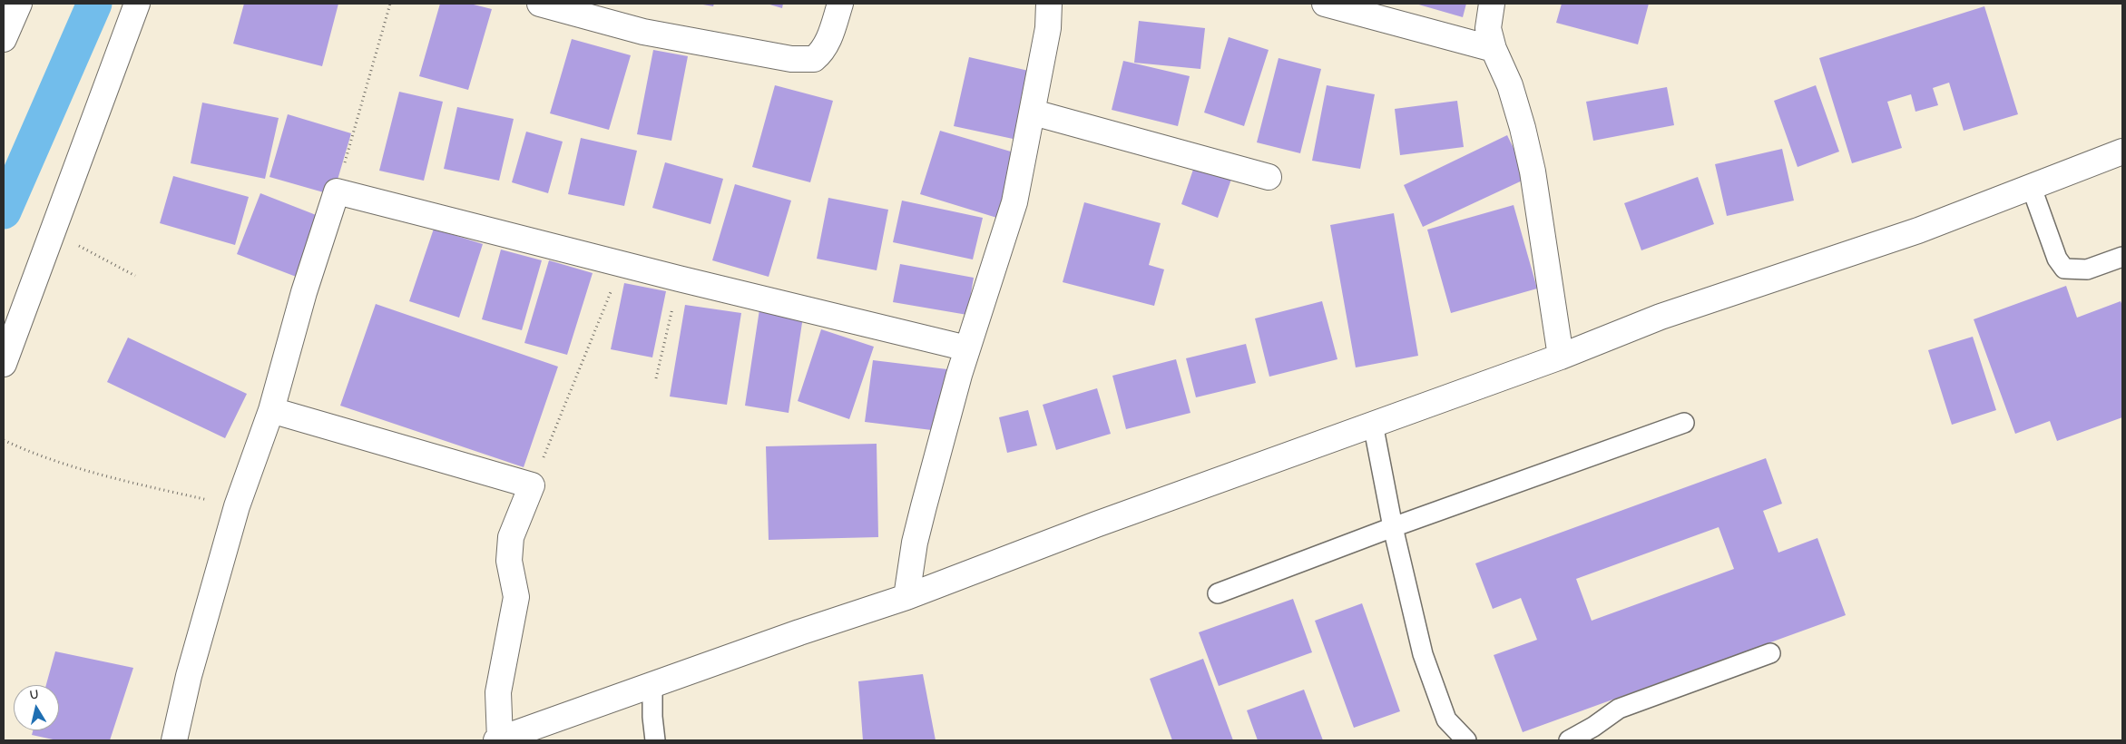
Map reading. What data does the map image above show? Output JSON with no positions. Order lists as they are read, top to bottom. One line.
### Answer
{"north":"top"}
